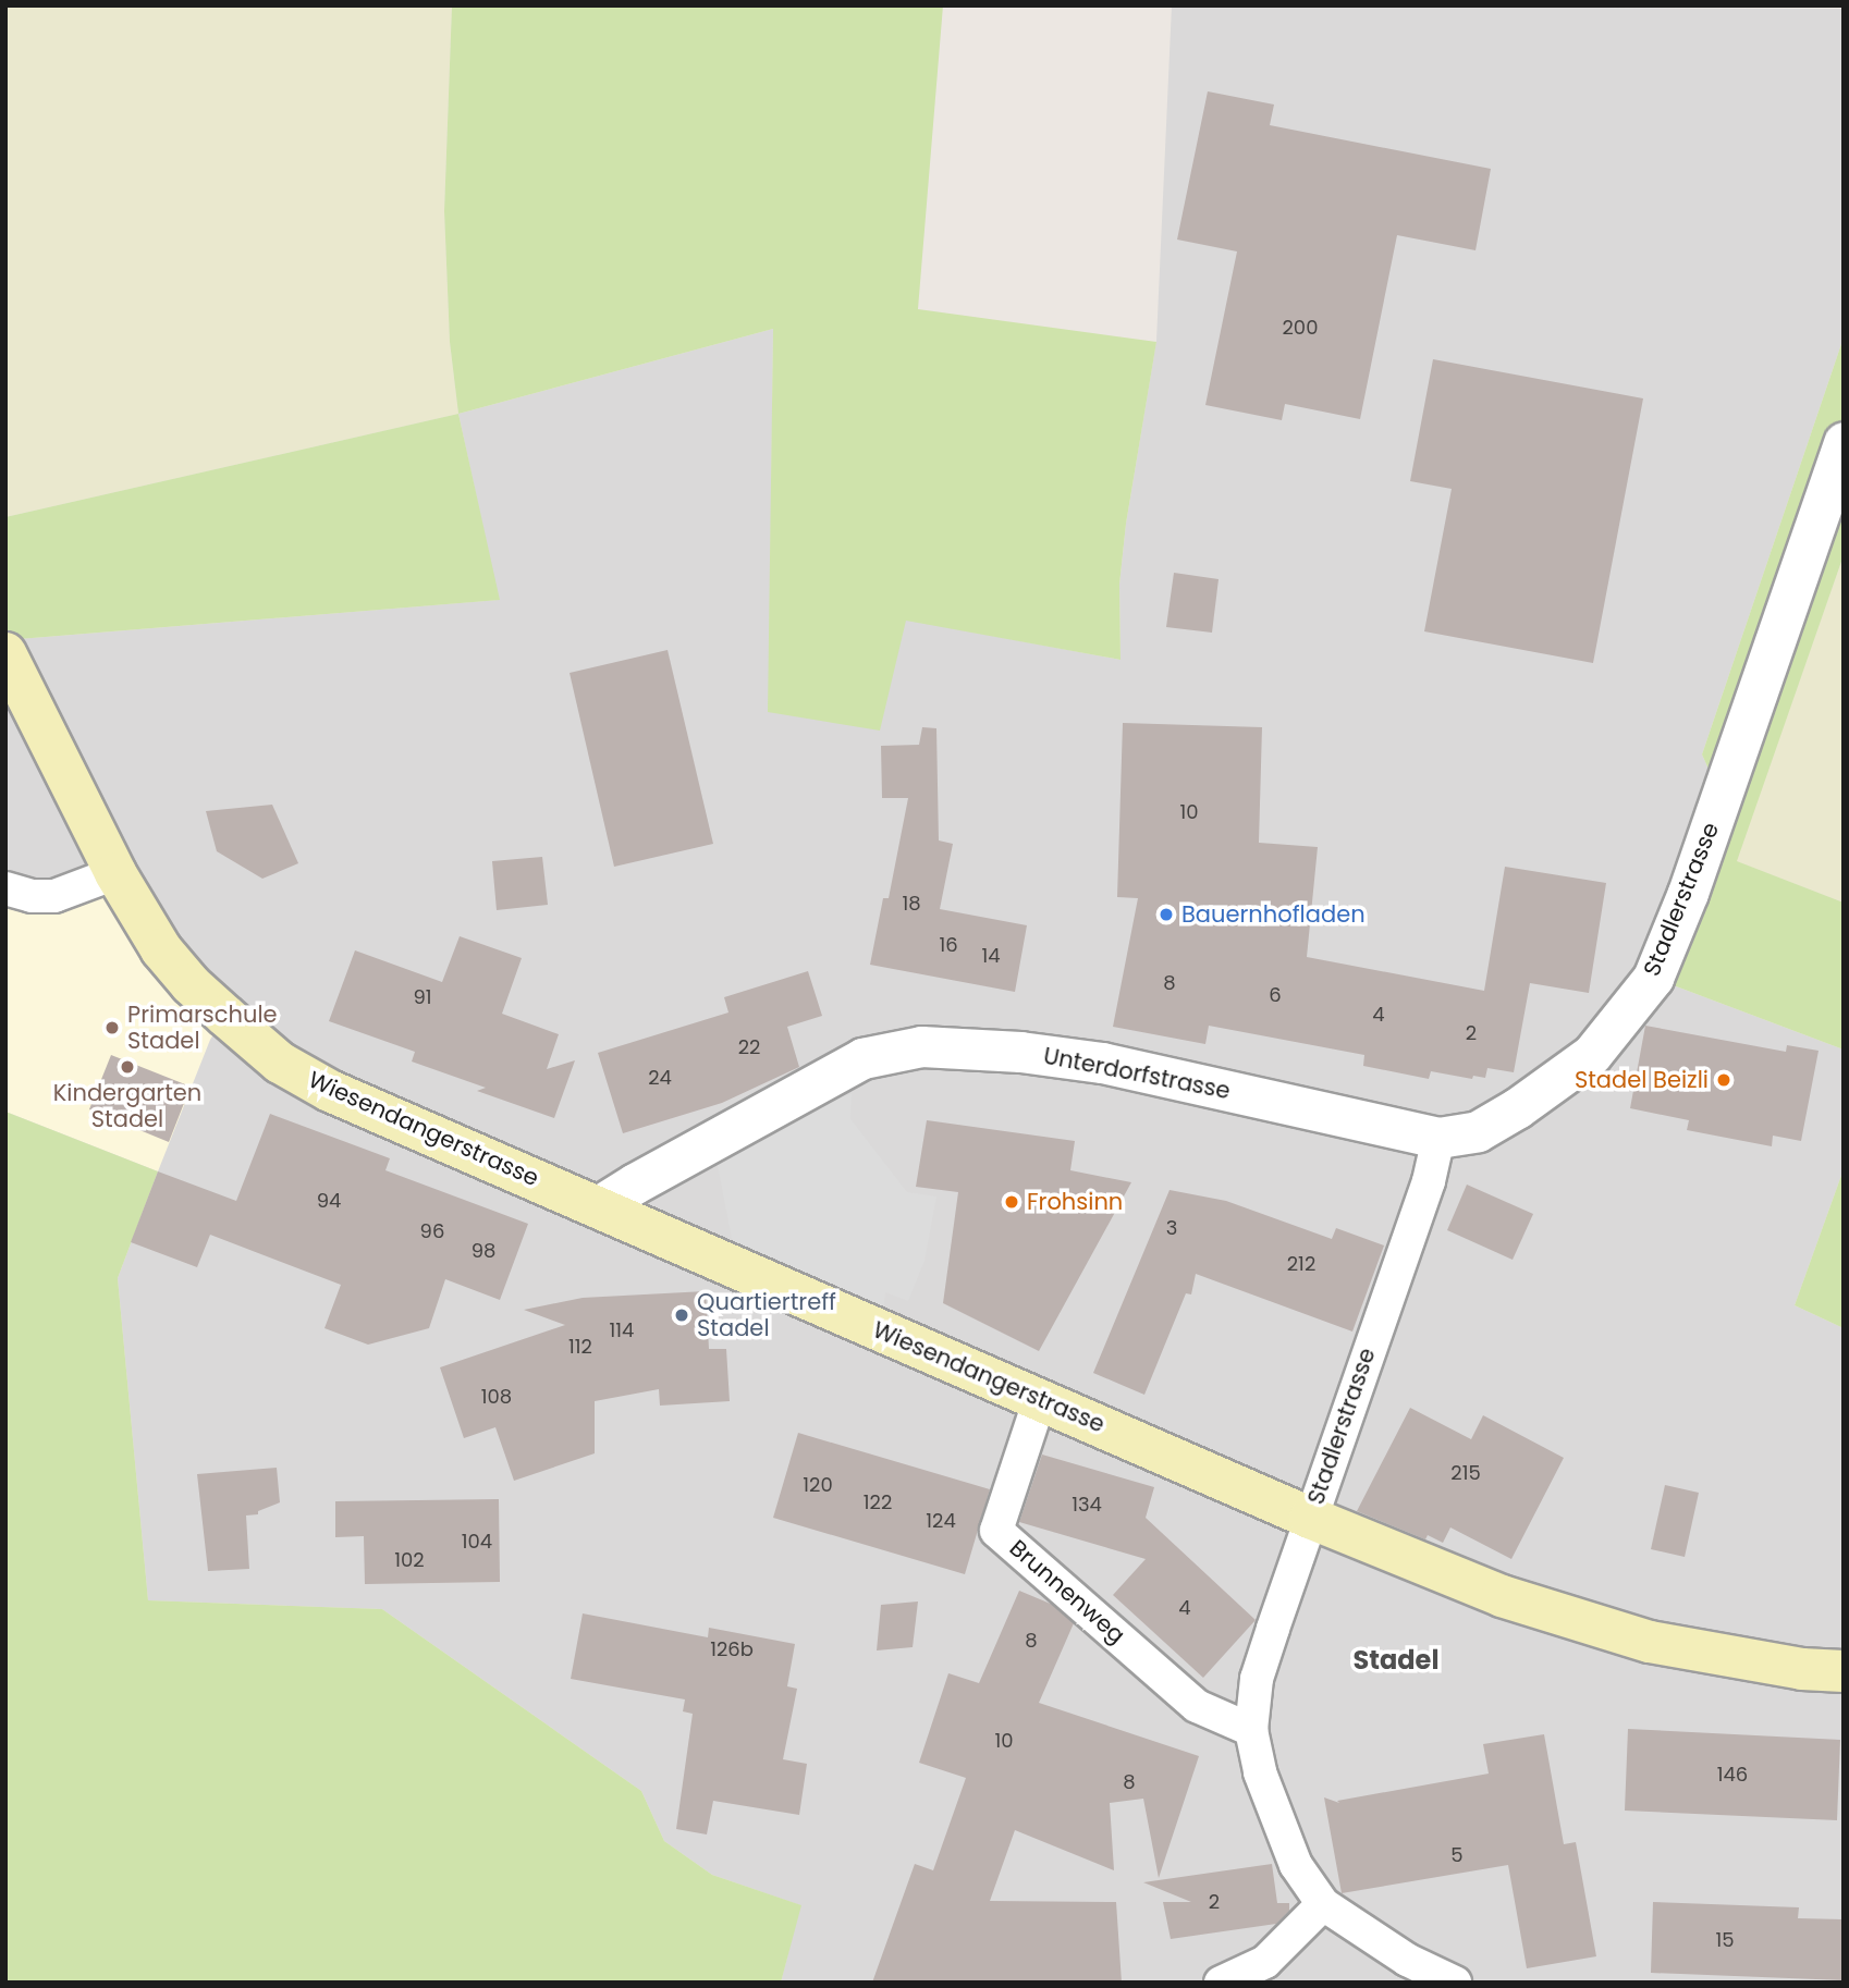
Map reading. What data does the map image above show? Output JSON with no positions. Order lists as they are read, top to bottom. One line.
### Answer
{"streets":{"main road":["Wiesendangerstrasse"],"street":["Stadlerstrasse","Unterdorfstrasse","Brunnenweg"]},"crossings":[["Stadlerstrasse","Unterdorfstrasse"],["Stadlerstrasse","Wiesendangerstrasse"],["Stadlerstrasse","Brunnenweg"],["Unterdorfstrasse","Wiesendangerstrasse"],["Wiesendangerstrasse","Brunnenweg"]],"districts":["Stadel"],"places":["Bauernhofladen","Primarschule Stadel","Kindergarten Stadel","Stadel Beizli","Frohsinn","Quartiertreff Stadel"],"house_numbers":["200","10","18","16","14","8","6","91","4","2","22","24","94","3","96","98","212","114","112","108","215","120","122","134","124","104","102","4","8","126b","10","146","8","5","2","15"]}
